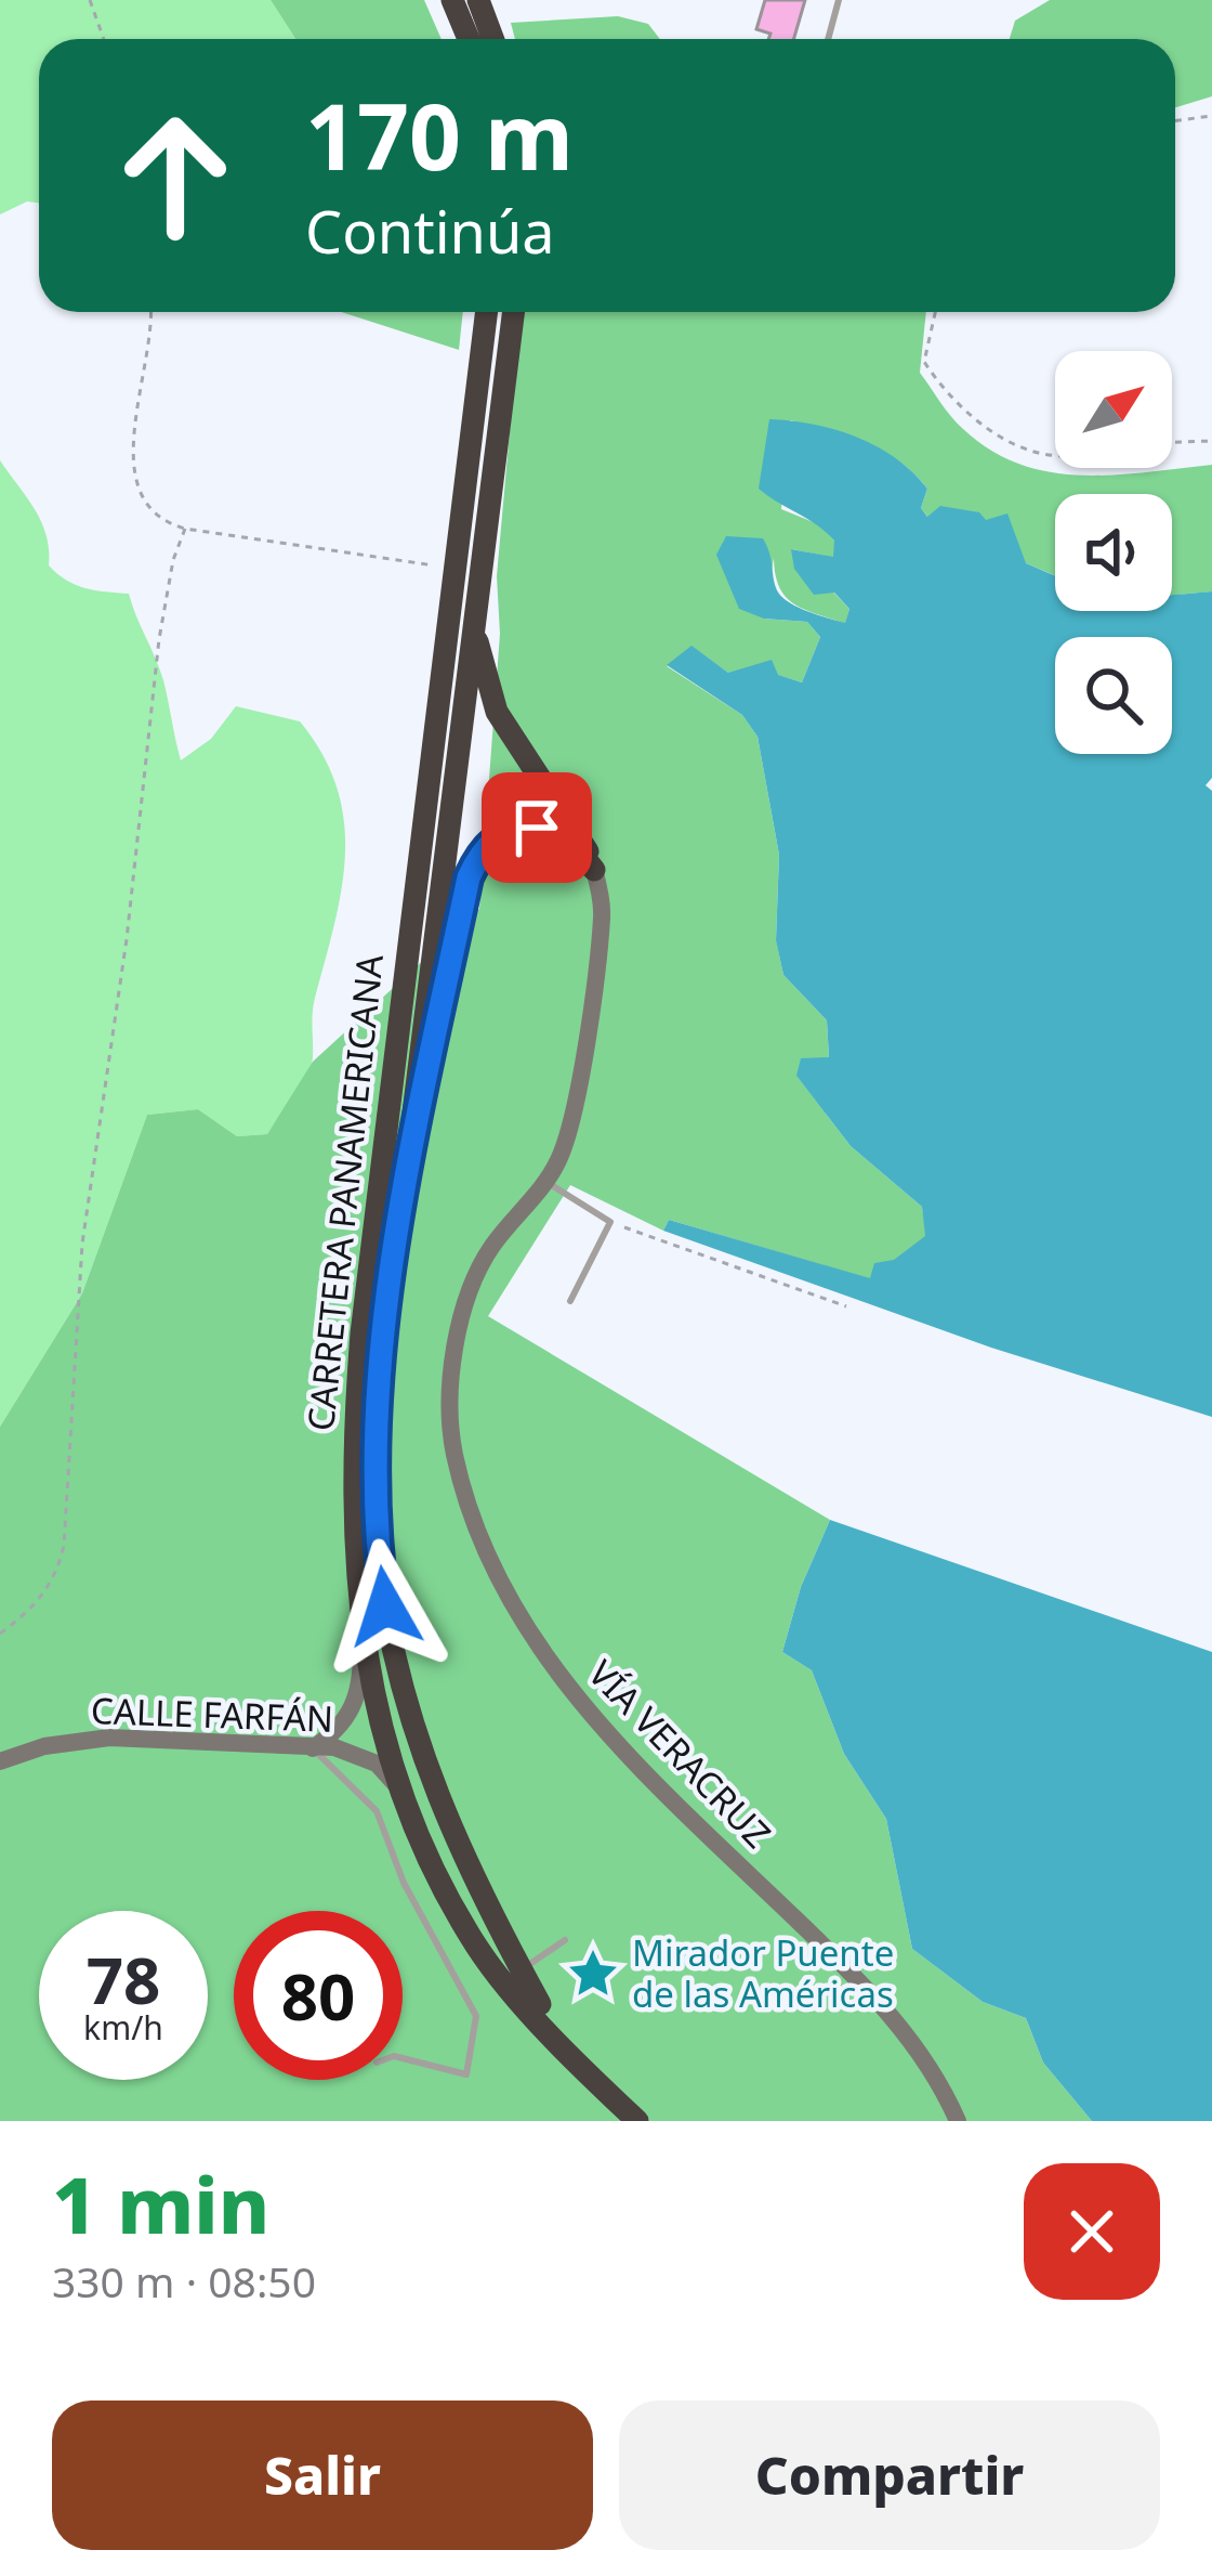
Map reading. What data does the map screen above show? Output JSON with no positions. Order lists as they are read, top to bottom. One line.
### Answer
{"streets":{"highway":["CARRETERA PANAMERICANA"],"street":["CALLE FARFÁN","VÍA VERACRUZ"]},"crossings":[["CARRETERA PANAMERICANA","CALLE FARFÁN"]],"places":{"place":["Mirador Puente de las Américas"]},"north":"top right","page":{"turn":["170 m","Continúa"],"speed":"78 km/h","limit":"80","heading":["1 min","330 m · 08:50"],"buttons":["Salir","Compartir"]}}
